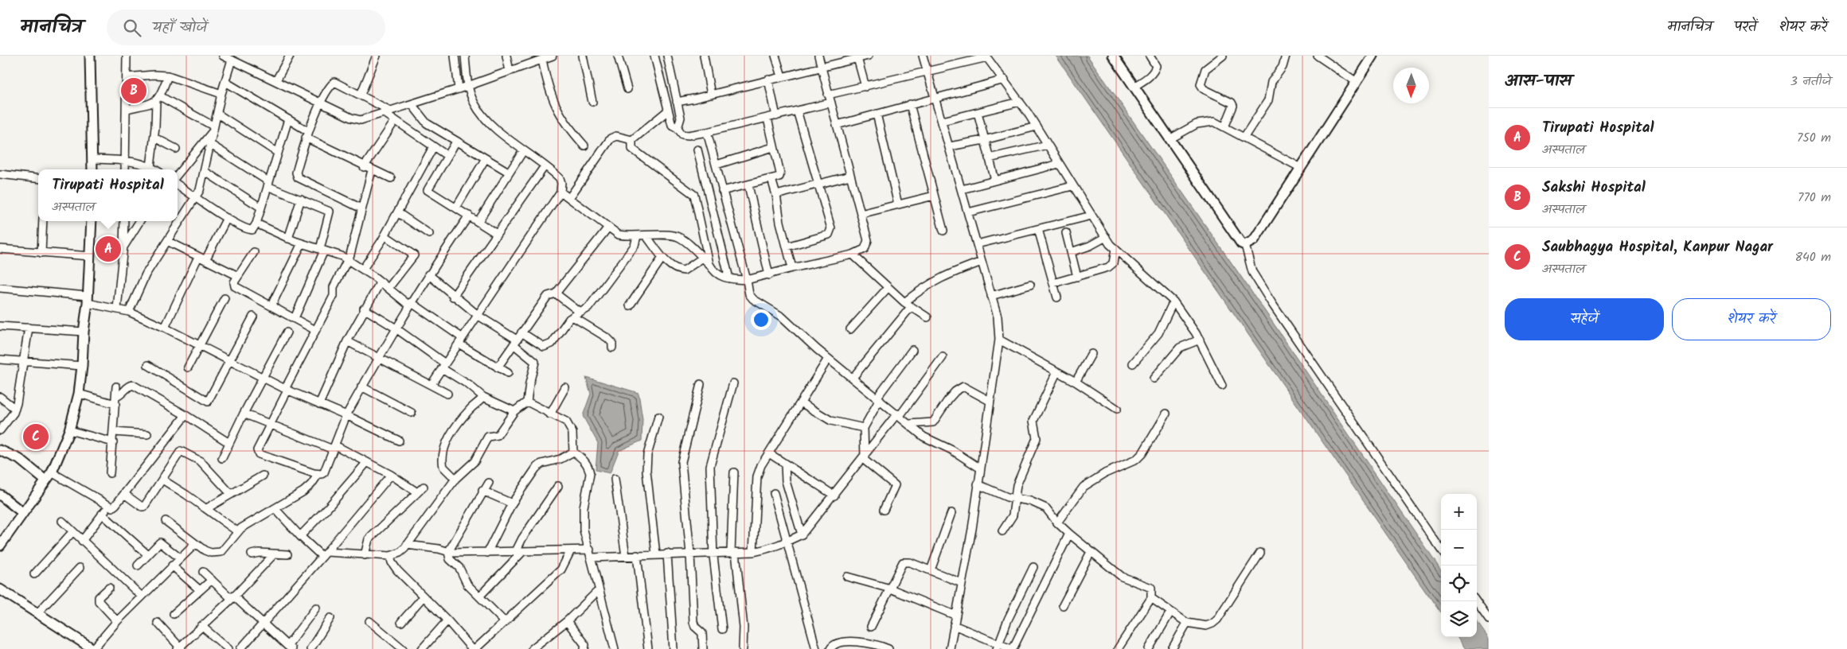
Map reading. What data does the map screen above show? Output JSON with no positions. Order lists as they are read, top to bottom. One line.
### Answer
{"north":"bottom","page":{"header":"मानचित्र","search":"यहाँ खोजें","nav":["मानचित्र","परतें","शेयर करें"],"heading":["आस-पास","3 नतीजे"],"pins":["B","A","C"],"list":[{"mark":"A","name":"Tirupati Hospital","note":"अस्पताल","value":"750 m"},{"mark":"B","name":"Sakshi Hospital","note":"अस्पताल","value":"770 m"},{"mark":"C","name":"Saubhagya Hospital, Kanpur Nagar","note":"अस्पताल","value":"840 m"}],"popup":["Tirupati Hospital","अस्पताल"],"buttons":["सहेजें","शेयर करें"],"map_buttons":["+","−"]}}
